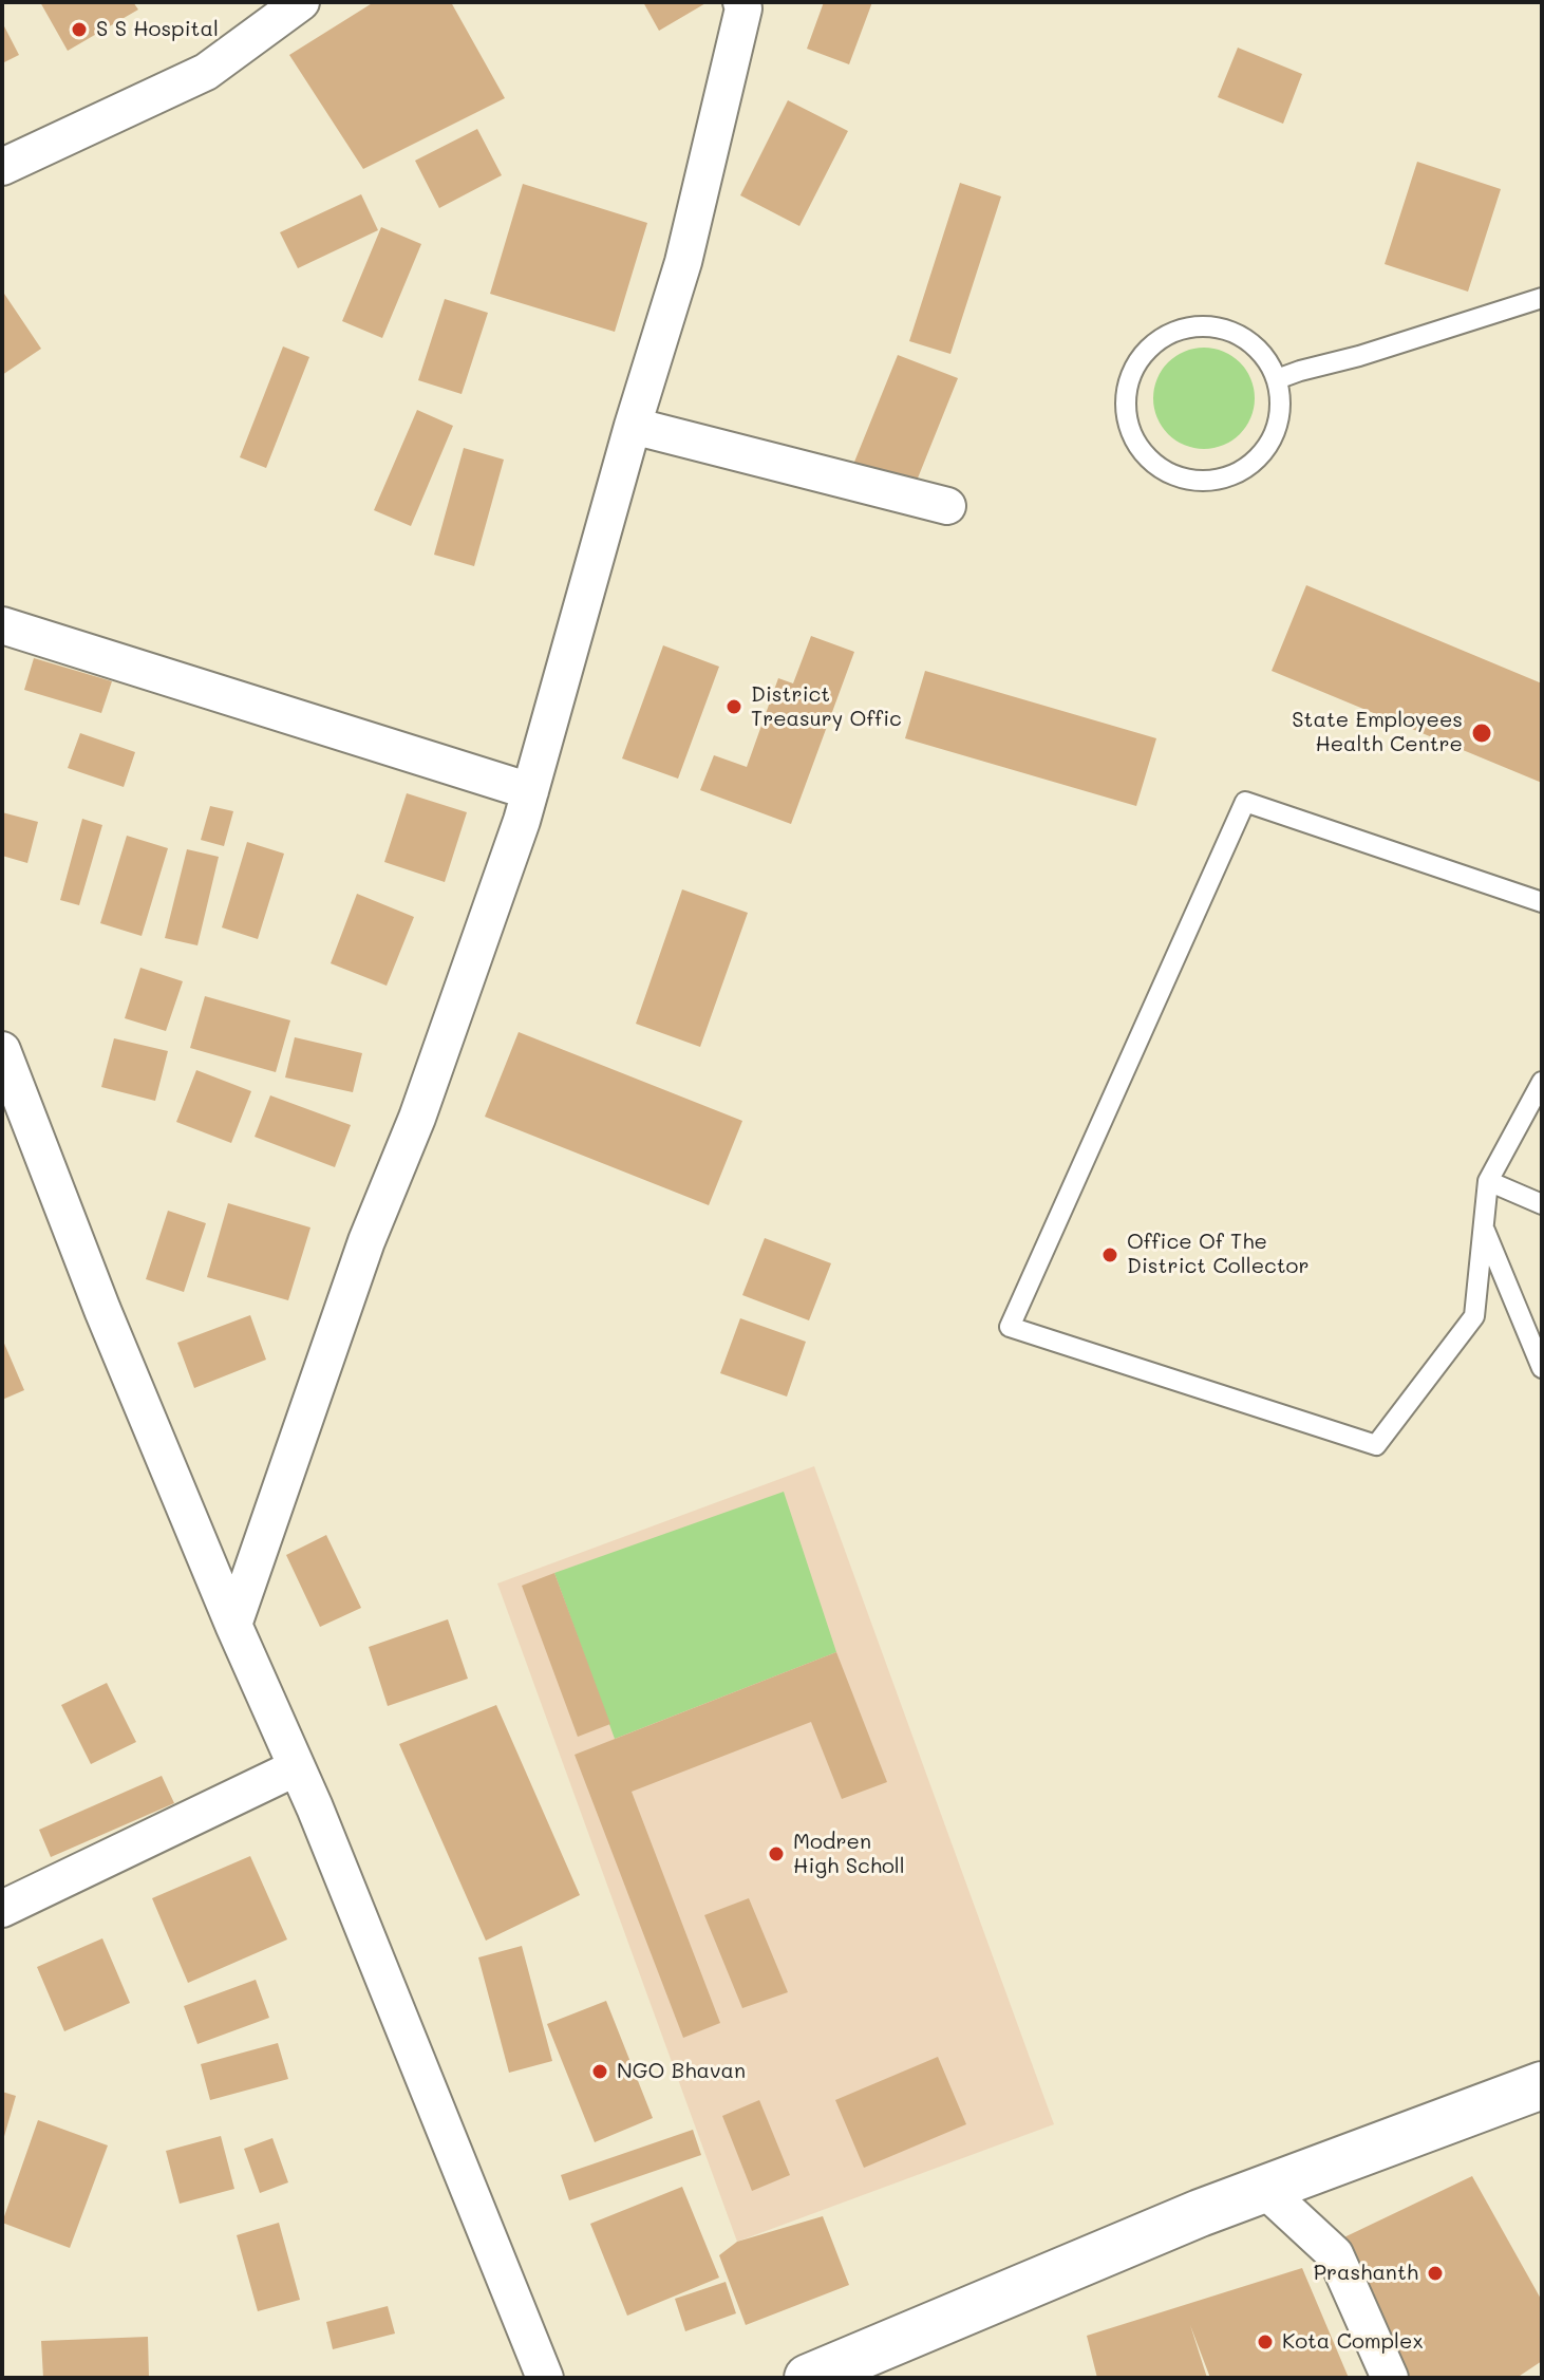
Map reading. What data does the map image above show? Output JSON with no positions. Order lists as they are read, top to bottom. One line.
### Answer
{"places":["S S Hospital","District Treasury Offic","State Employees Health Centre","Office Of The District Collector","Modren High Scholl","NGO Bhavan","Prashanth","Kota Complex"]}
